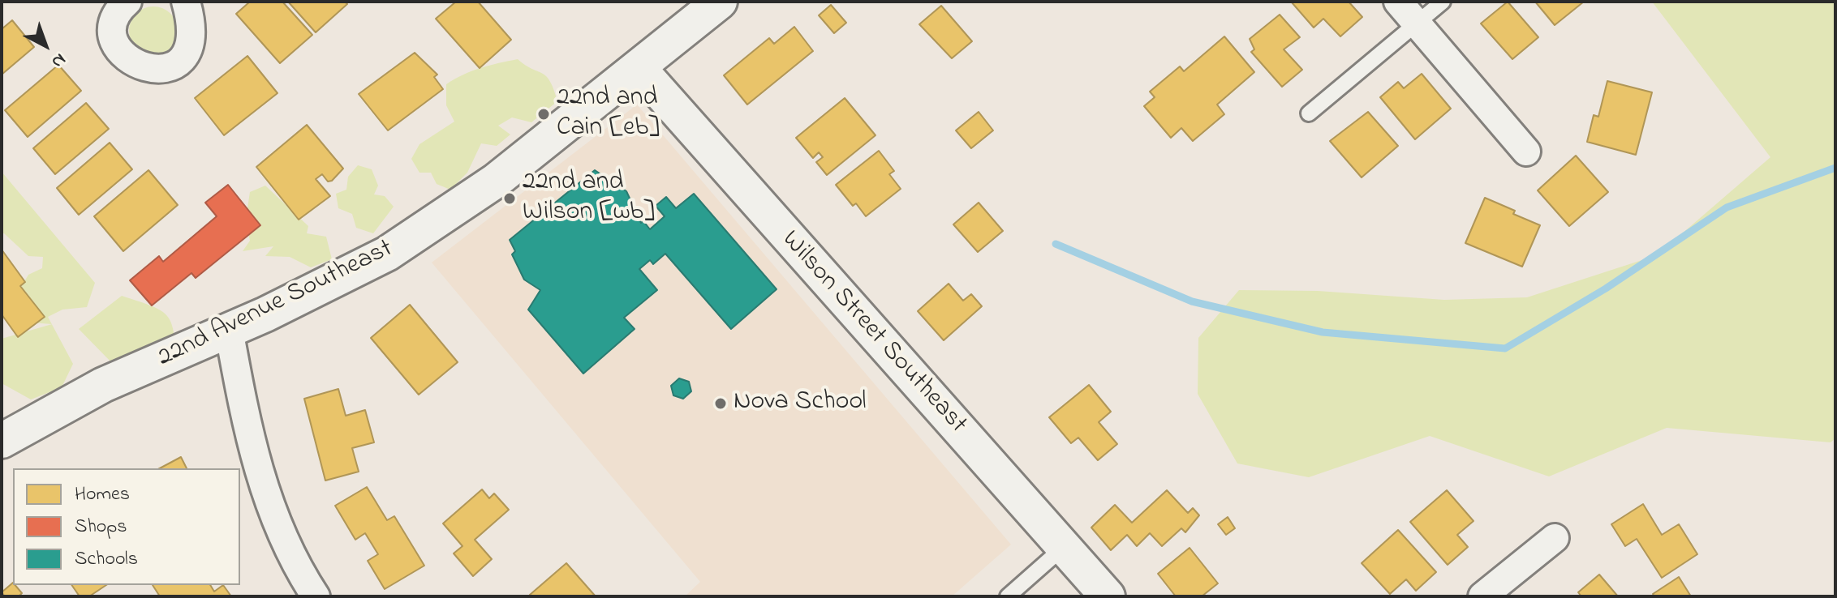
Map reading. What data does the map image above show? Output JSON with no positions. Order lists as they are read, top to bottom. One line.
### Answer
{"streets":{"street":["22nd Avenue Southeast","Wilson Street Southeast"]},"crossings":[["22nd Avenue Southeast","Wilson Street Southeast"]],"places":["22nd and Cain [eb]","22nd and Wilson [wb]","Nova School"],"legend":["Homes","Shops","Schools"],"north":"bottom right"}
